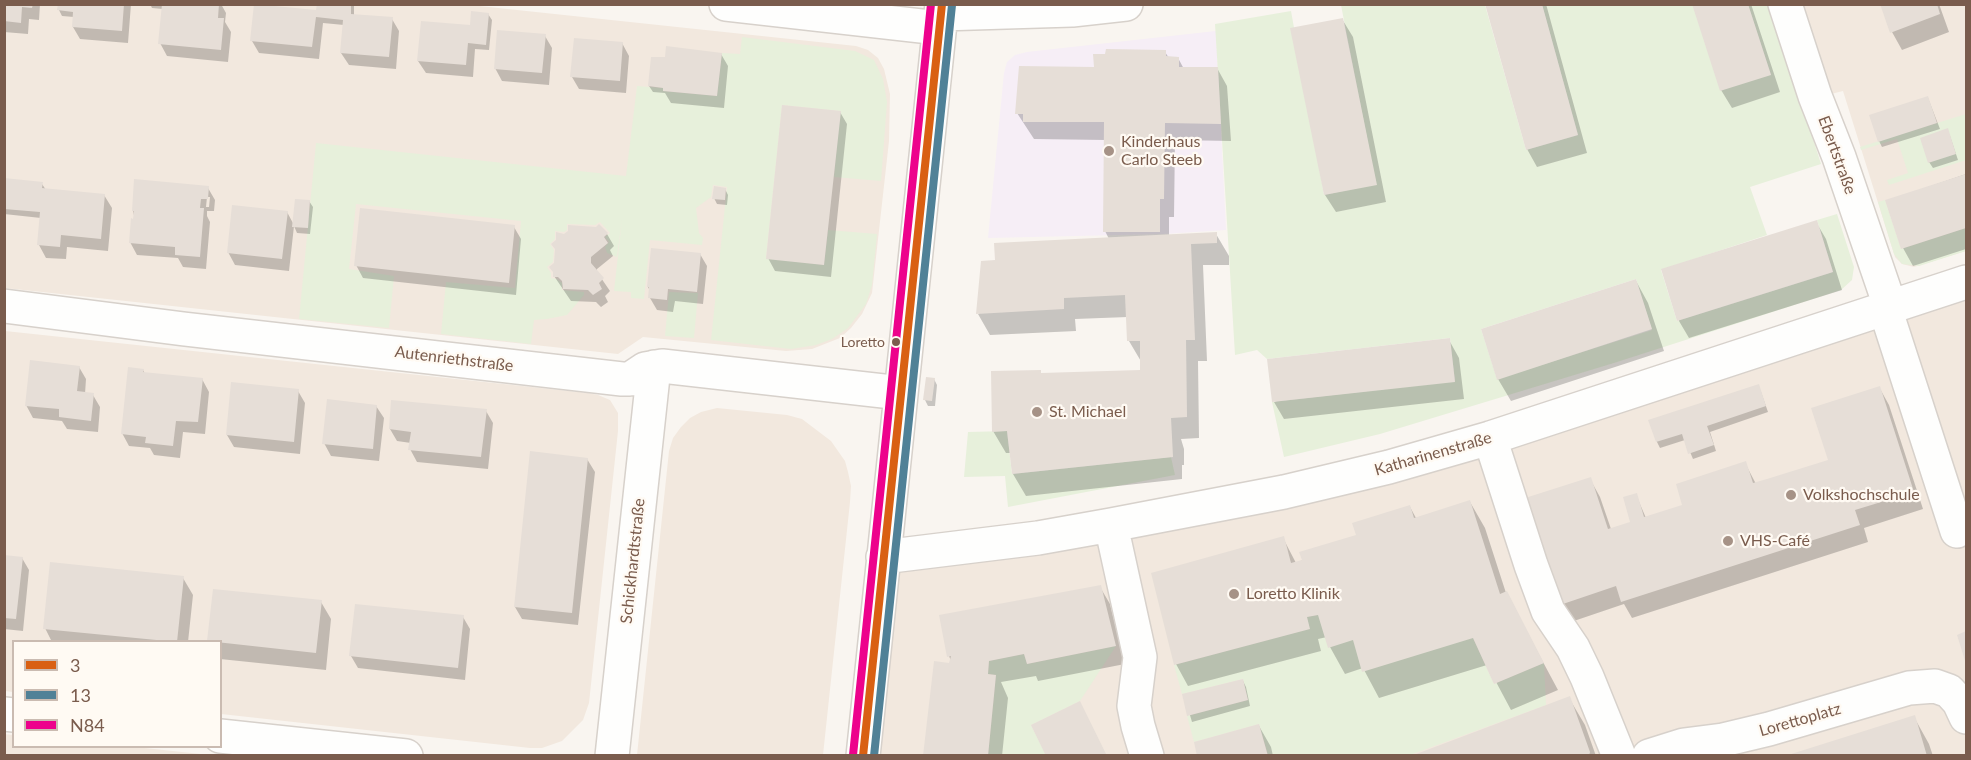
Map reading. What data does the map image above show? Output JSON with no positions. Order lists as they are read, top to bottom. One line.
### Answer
{"streets":{"street":["Ebertstraße","Autenriethstraße","Katharinenstraße","Schickhardtstraße","Lorettoplatz"]},"crossings":[["Ebertstraße","Katharinenstraße"],["Autenriethstraße","Schickhardtstraße"]],"places":["Kinderhaus Carlo Steeb","Loretto","St. Michael","Volkshochschule","VHS-Café","Loretto Klinik"],"lines":["transit line 3","transit line N84","transit line 13"],"legend":["3","13","N84"]}
